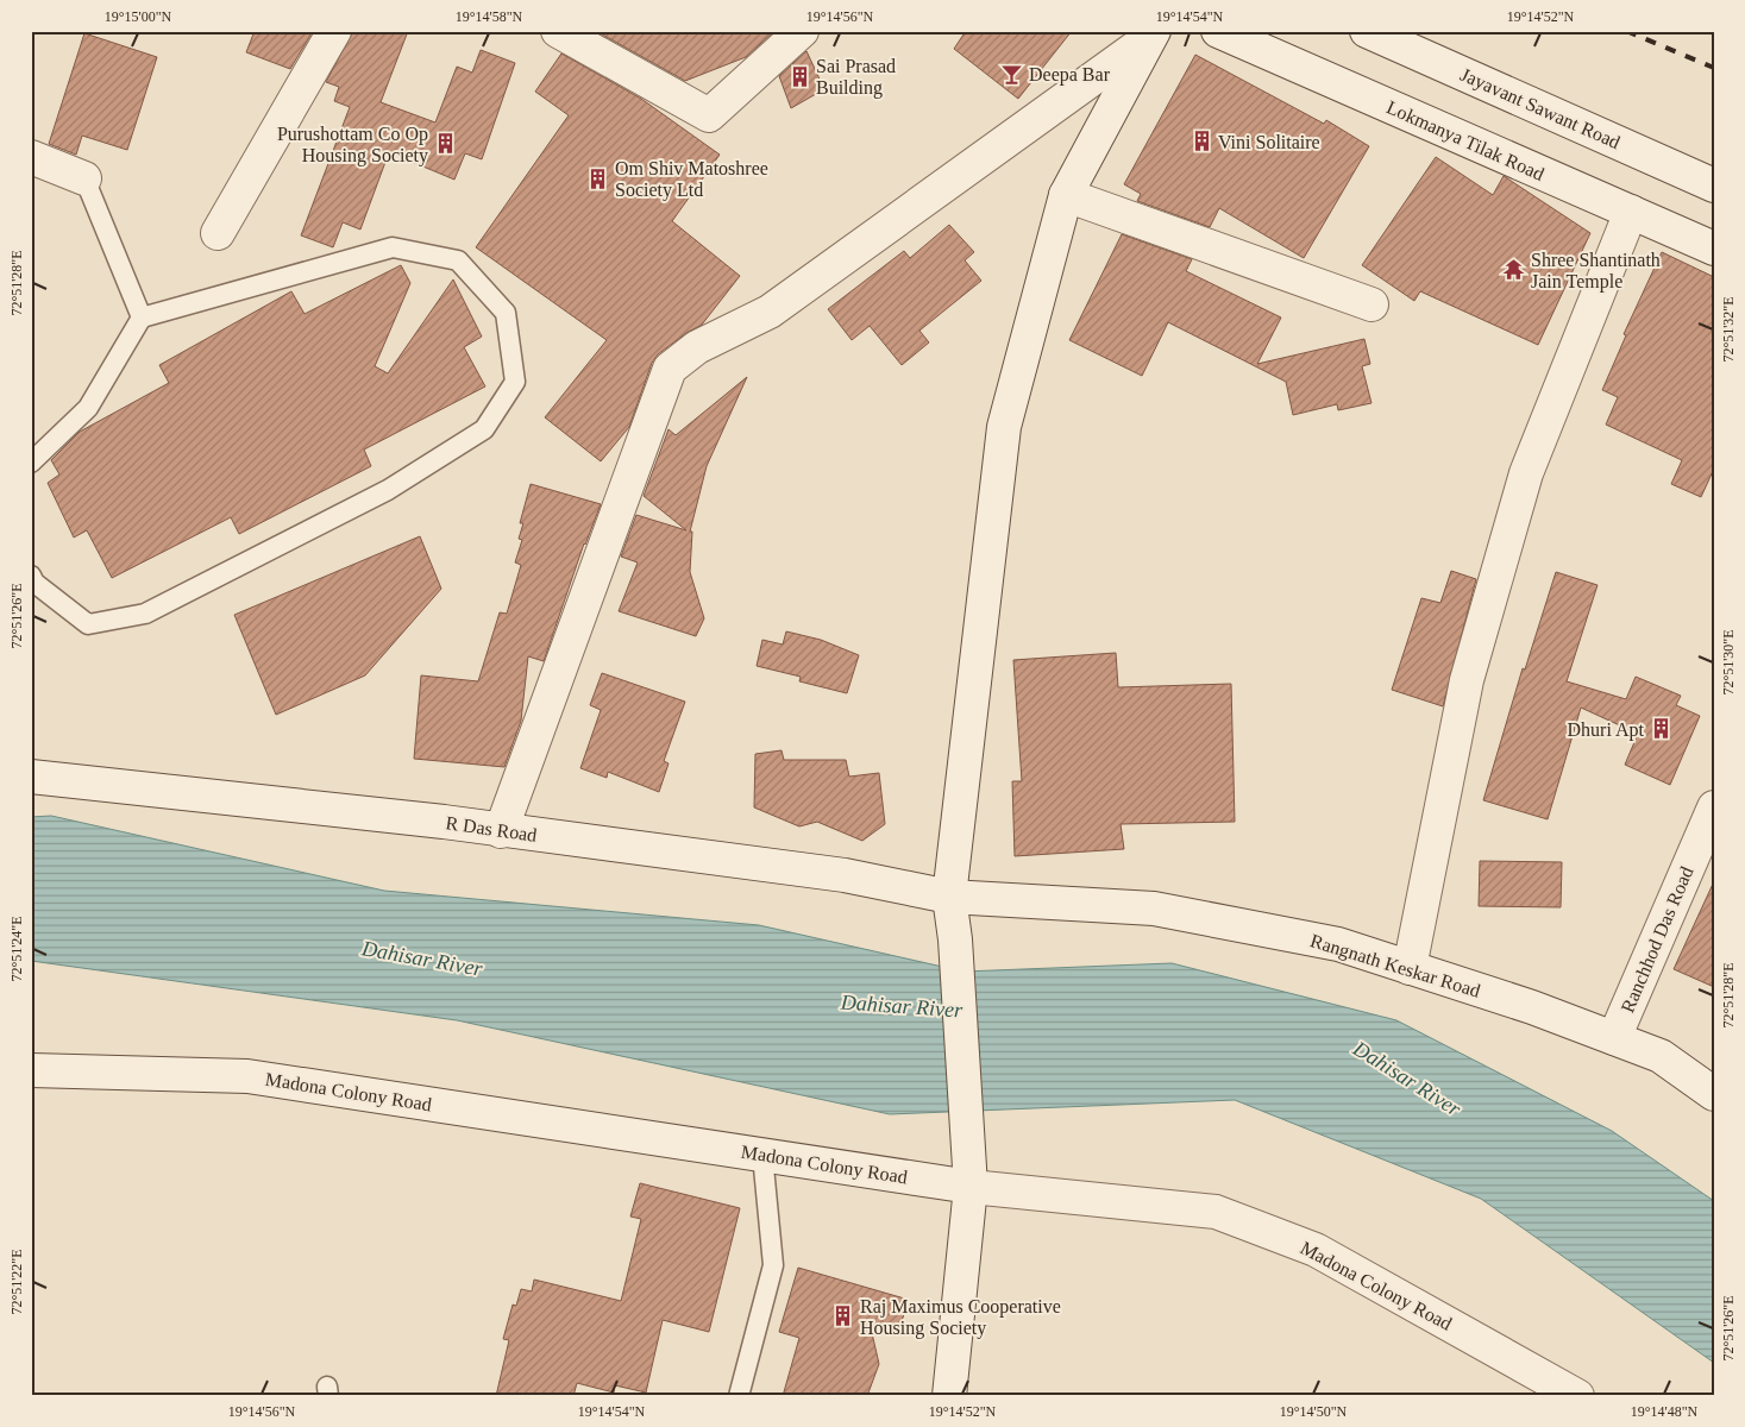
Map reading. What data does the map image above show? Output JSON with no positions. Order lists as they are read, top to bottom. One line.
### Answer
{"streets":{"street":["Jayavant Sawant Road","Lokmanya Tilak Road","R Das Road","Ranchhod Das Road","Rangnath Keskar Road","Madona Colony Road"]},"crossings":[["R Das Road","Rangnath Keskar Road"],["Ranchhod Das Road","Rangnath Keskar Road"]],"water":["Dahisar River"],"places":{"bar":["Deepa Bar"],"building":["Sai Prasad Building","Vini Solitaire","Purushottam Co Op Housing Society","Om Shiv Matoshree Society Ltd","Dhuri Apt","Raj Maximus Cooperative Housing Society"],"temple":["Shree Shantinath Jain Temple"]},"coordinates":["19°15'00\"N","19°14'58\"N","19°14'56\"N","19°14'54\"N","19°14'52\"N","72°51'28\"E","72°51'32\"E","72°51'26\"E","72°51'30\"E","72°51'24\"E","72°51'22\"E","19°14'50\"N","19°14'48\"N"]}
